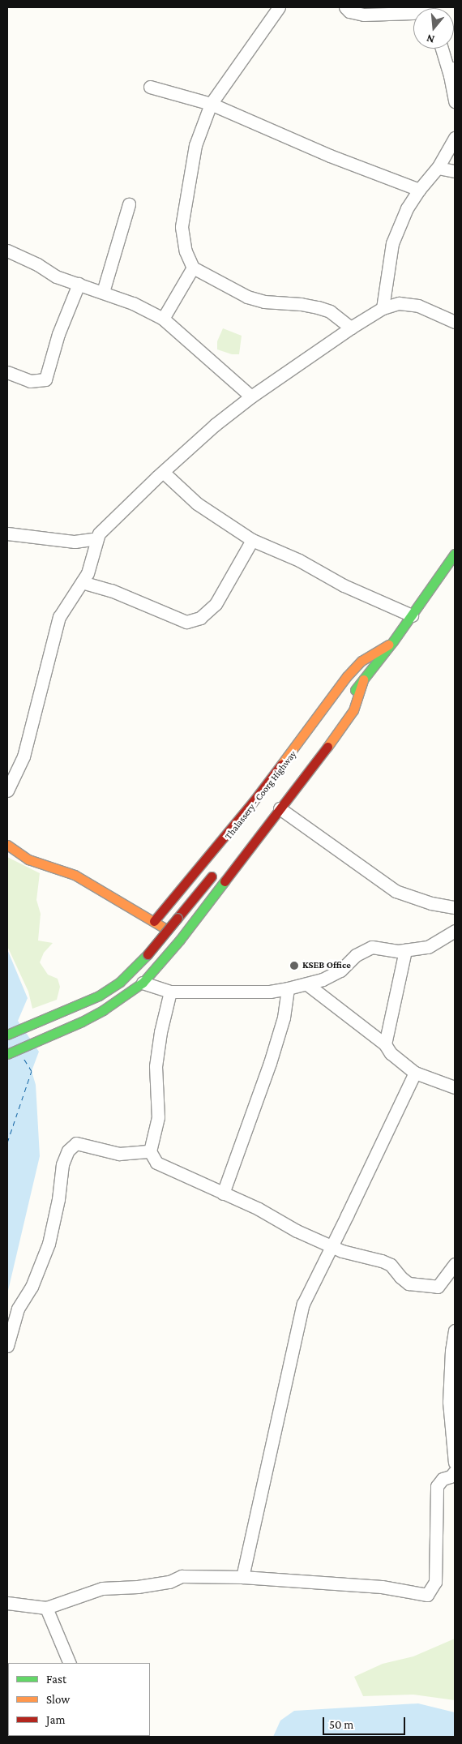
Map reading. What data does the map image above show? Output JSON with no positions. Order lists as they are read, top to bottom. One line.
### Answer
{"places":["KSEB Office"],"legend":["Fast","Slow","Jam"],"scale_bar":"50 m","north":"bottom"}
